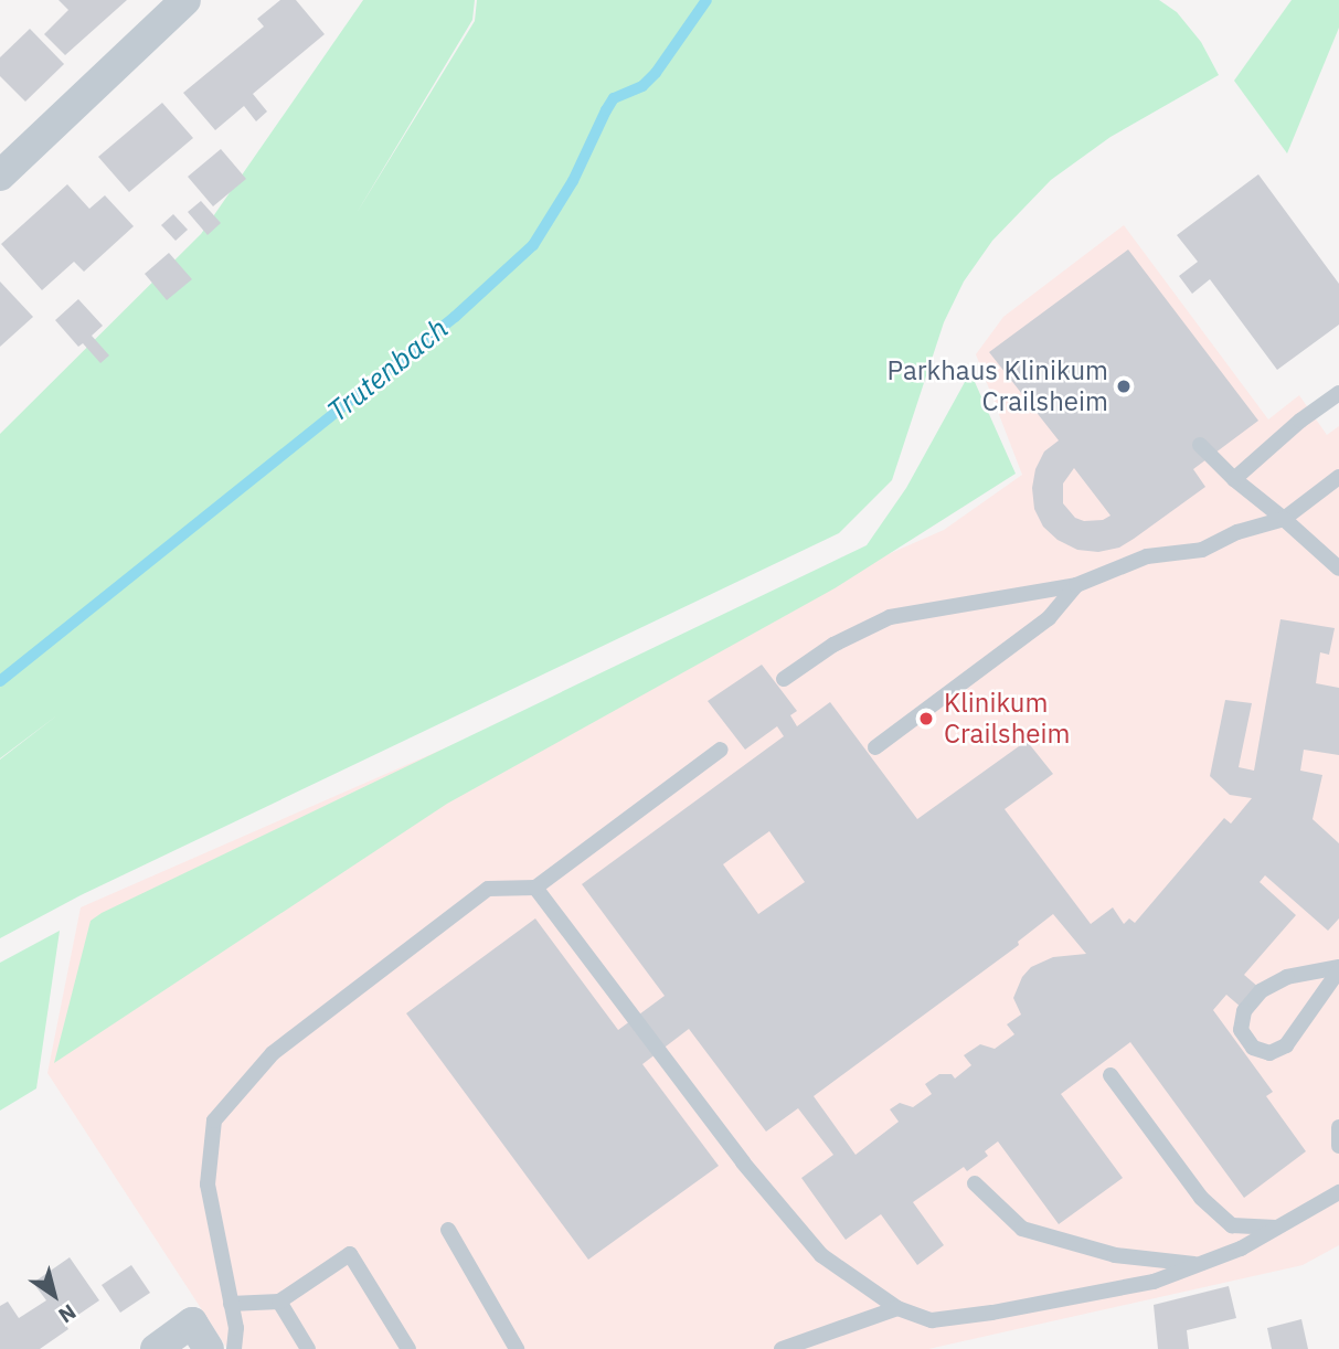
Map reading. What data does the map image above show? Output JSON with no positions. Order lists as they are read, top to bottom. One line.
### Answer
{"water":["Trutenbach"],"places":["Parkhaus Klinikum Crailsheim","Klinikum Crailsheim"],"north":"bottom right"}
